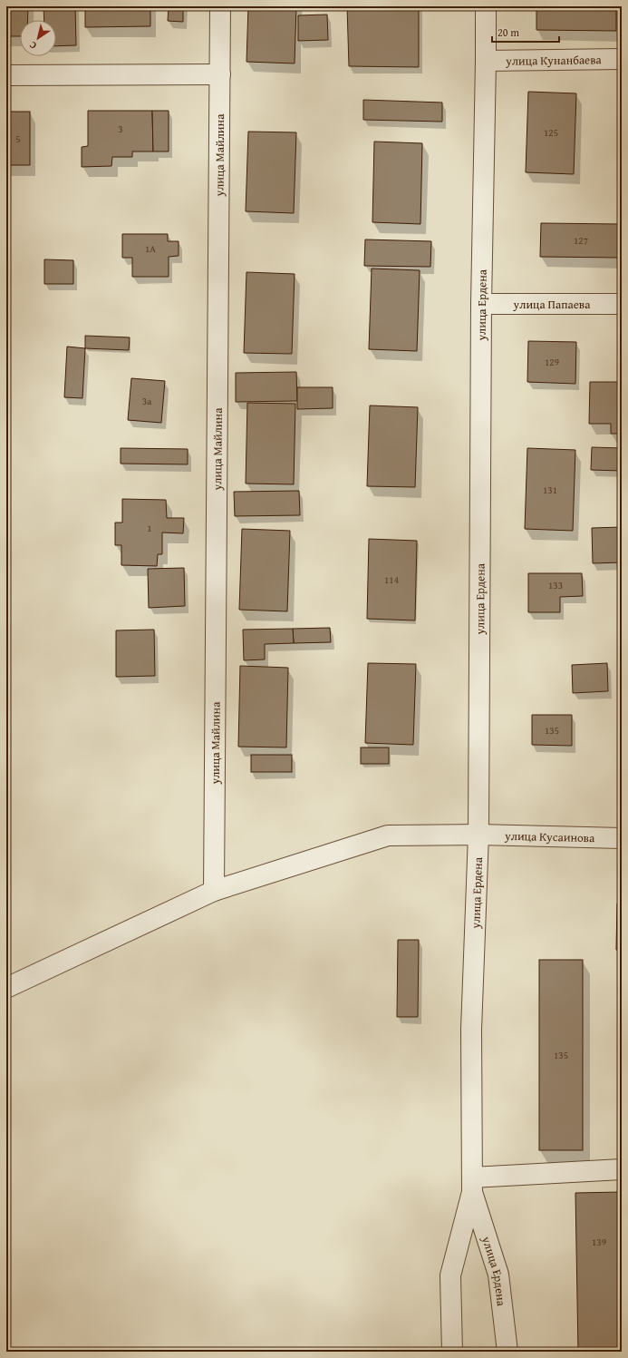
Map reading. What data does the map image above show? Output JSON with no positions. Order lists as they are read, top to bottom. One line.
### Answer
{"streets":{"street":["улица Кунанбаева","улица Майлина","улица Папаева","улица Ердена","улица Кусаинова"]},"crossings":[["улица Кунанбаева","улица Ердена"],["улица Майлина","улица Кусаинова"],["улица Папаева","улица Ердена"],["улица Ердена","улица Кусаинова"]],"house_numbers":["3","125","5","127","1А","129","3а","131","1","114","133","135","135","139"],"scale_bar":"20 m","north":"bottom left"}
